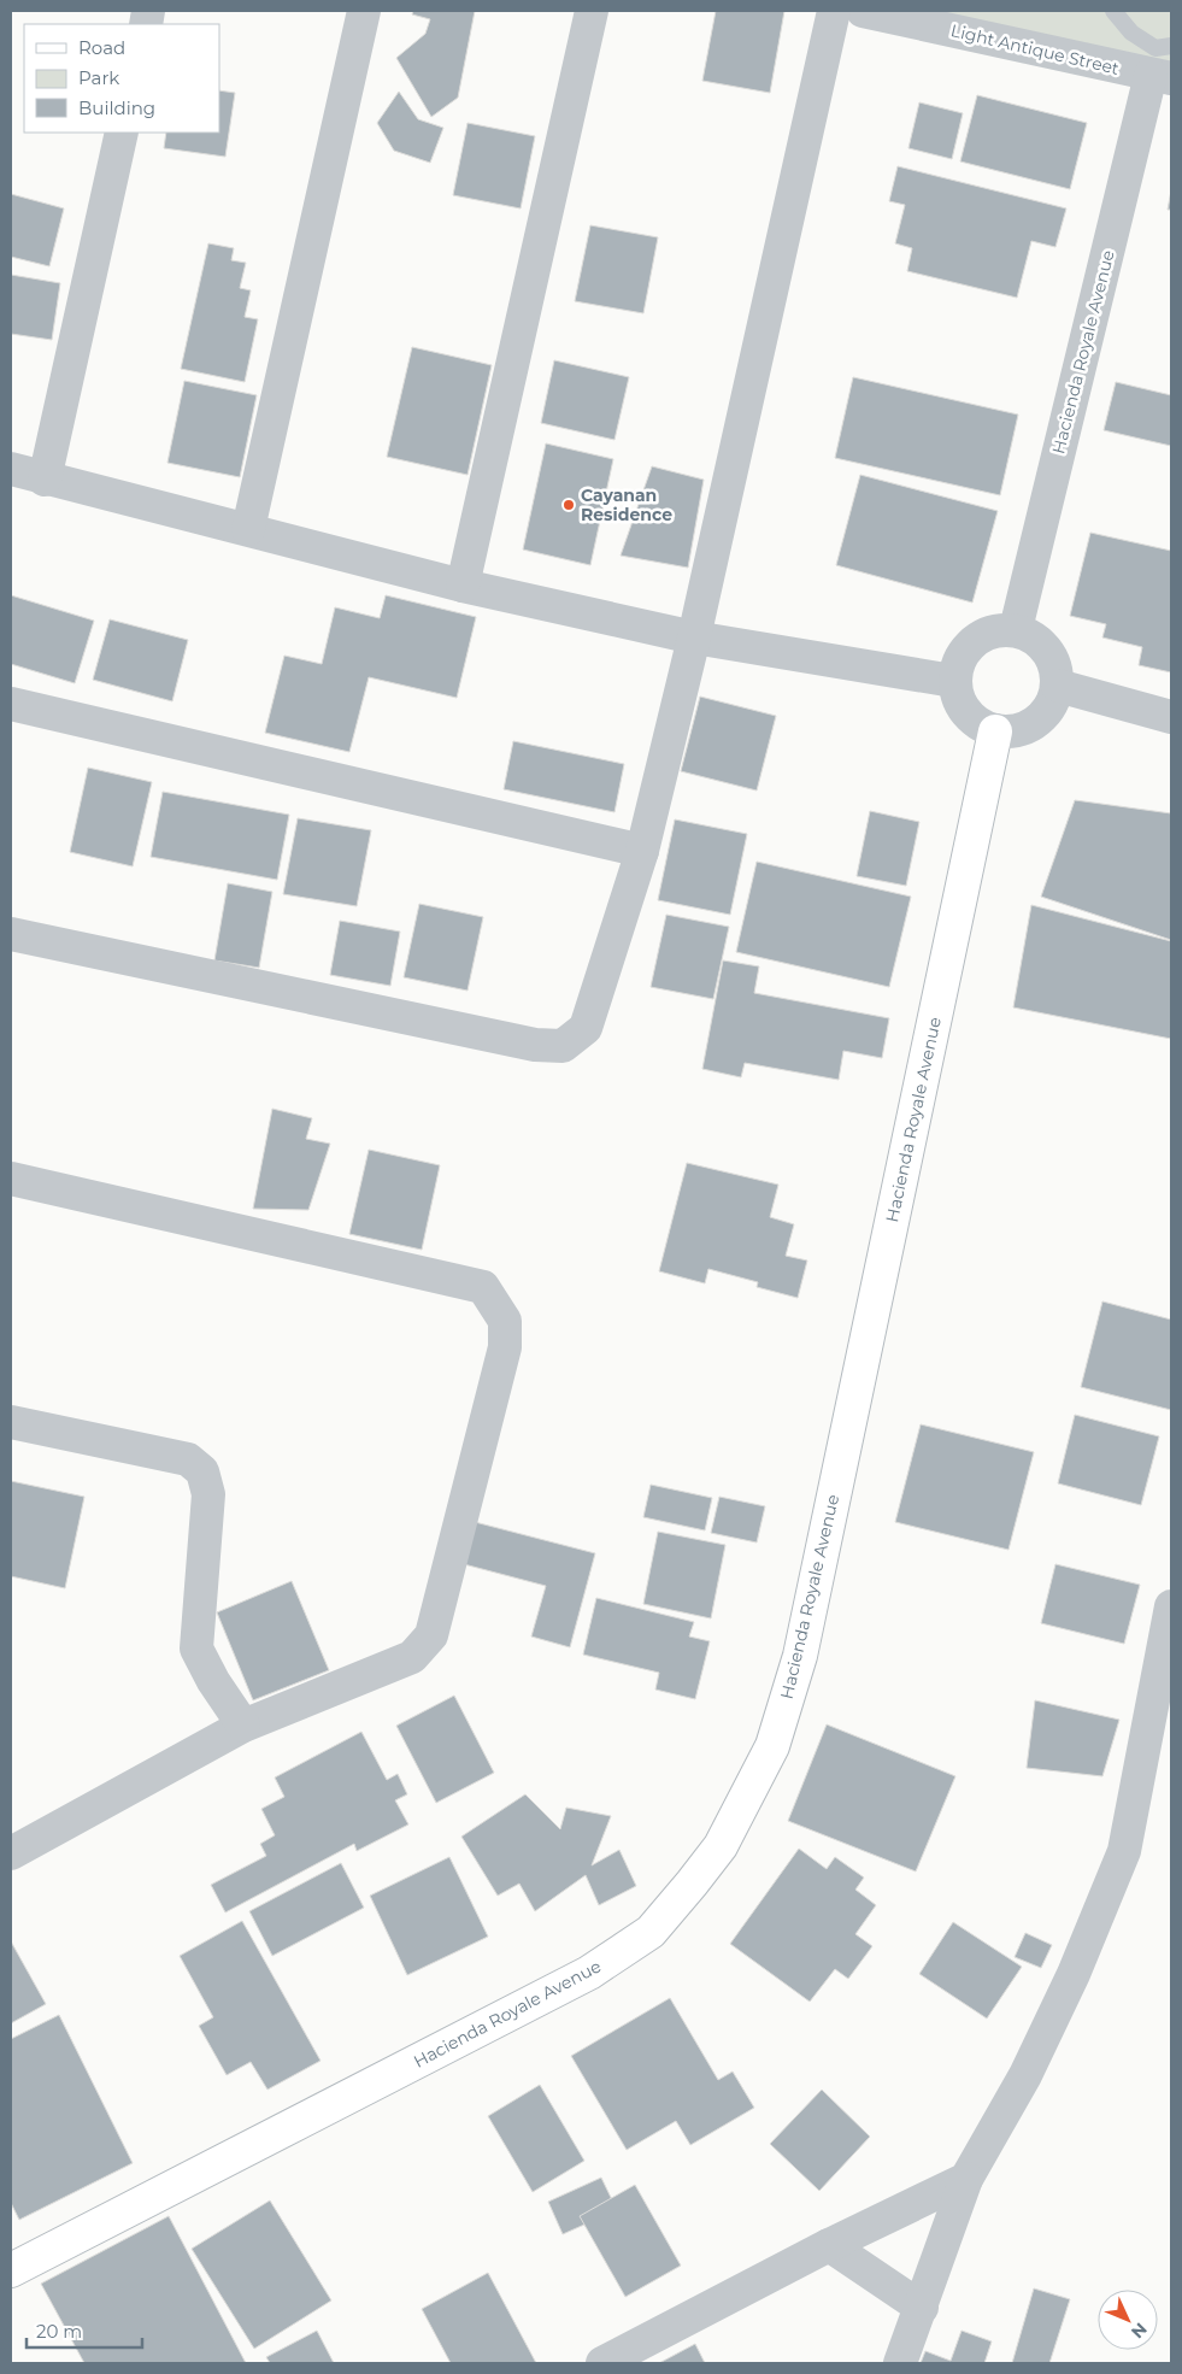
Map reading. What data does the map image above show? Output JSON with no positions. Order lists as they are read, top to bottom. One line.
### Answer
{"streets":{"street":["Light Antique Street","Hacienda Royale Avenue"]},"crossings":[["Light Antique Street","Hacienda Royale Avenue"]],"places":["Cayanan Residence"],"legend":["Road","Park","Building"],"scale_bar":"20 m","north":"bottom right"}
